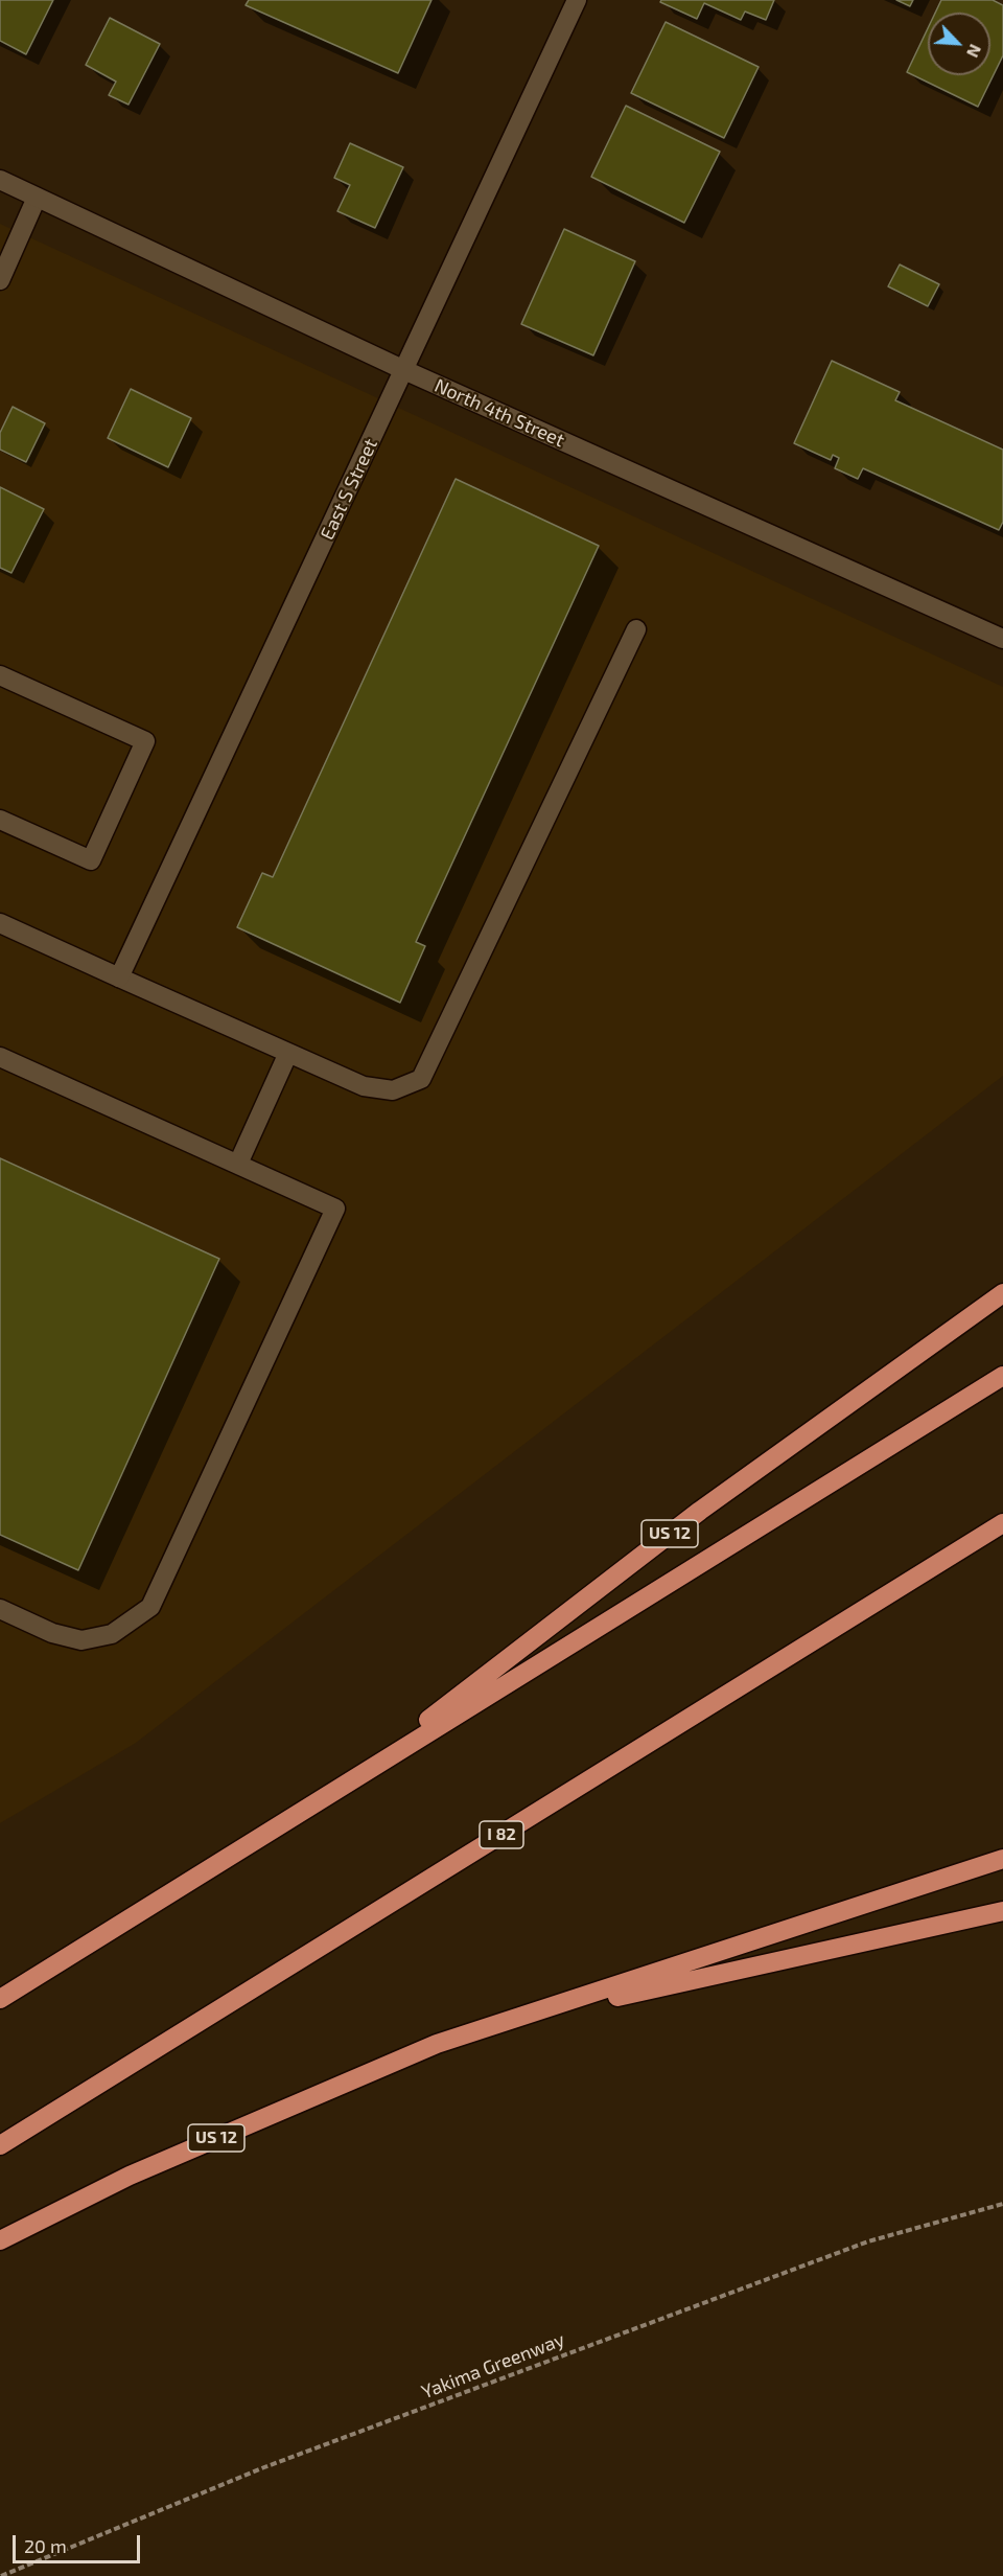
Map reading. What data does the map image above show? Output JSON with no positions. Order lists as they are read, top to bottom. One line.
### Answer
{"streets":{"highway":["US 12","I 82"],"street":["North 4th Street","East S Street"],"path":["Yakima Greenway"]},"crossings":[["North 4th Street","East S Street"]],"scale_bar":"20 m","north":"bottom right"}
